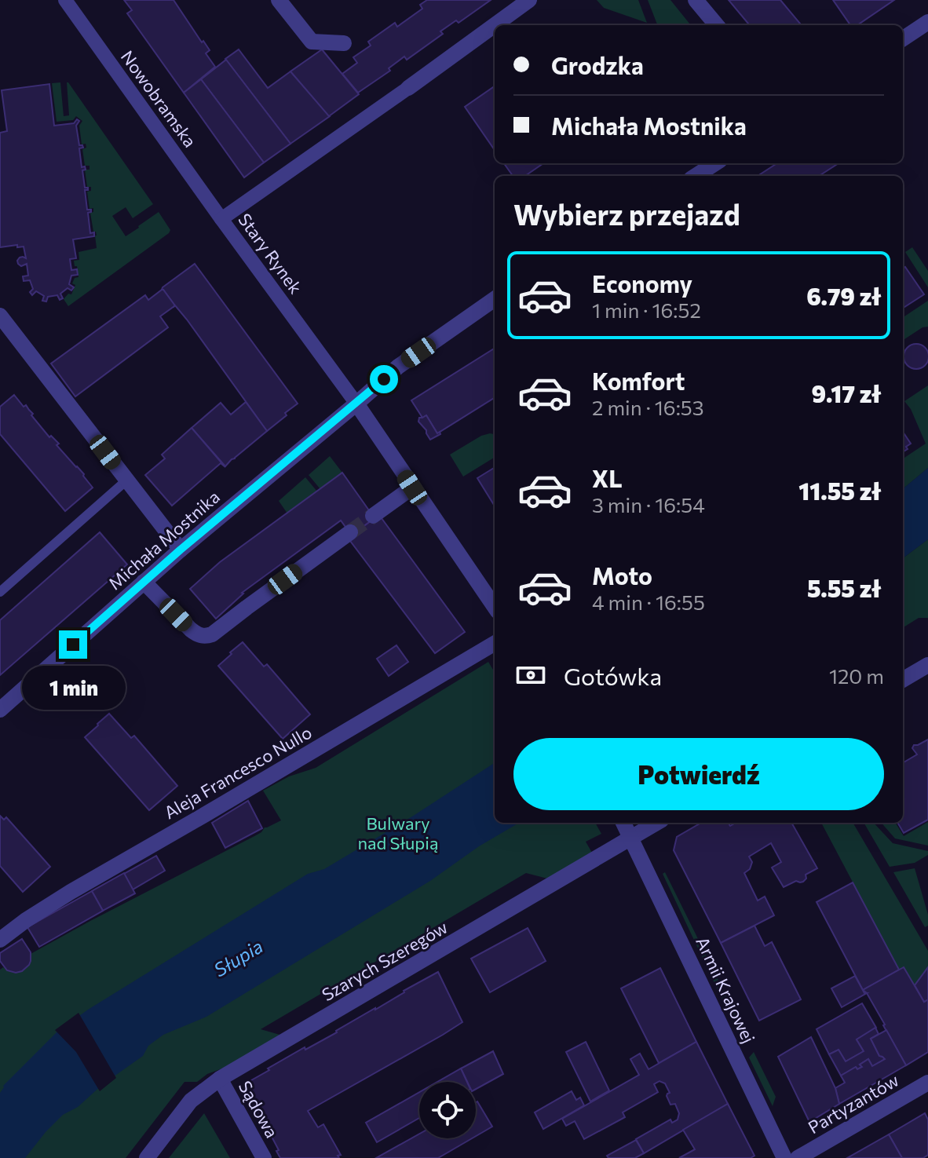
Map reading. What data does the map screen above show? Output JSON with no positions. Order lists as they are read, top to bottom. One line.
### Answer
{"streets":{"street":["Nowobramska","Stary Rynek","Michała Mostnika","Aleja Francesco Nullo","Szarych Szeregów","Armii Krajowej","Partyzantów","Sądowa"]},"crossings":[["Nowobramska","Stary Rynek"],["Stary Rynek","Michała Mostnika"],["Szarych Szeregów","Armii Krajowej"],["Szarych Szeregów","Sądowa"]],"water":["Słupia"],"parks":["Bulwary nad Słupią"],"page":{"banner":["Grodzka","Michała Mostnika"],"heading":"Wybierz przejazd","list":[{"name":"Economy","note":"1 min · 16:52","value":"6.79 zł"},{"name":"Komfort","note":"2 min · 16:53","value":"9.17 zł"},{"name":"XL","note":"3 min · 16:54","value":"11.55 zł"},{"name":"Moto","note":"4 min · 16:55","value":"5.55 zł"}],"pay":["Gotówka","120 m"],"bubble":"1 min","buttons":"Potwierdź"}}
